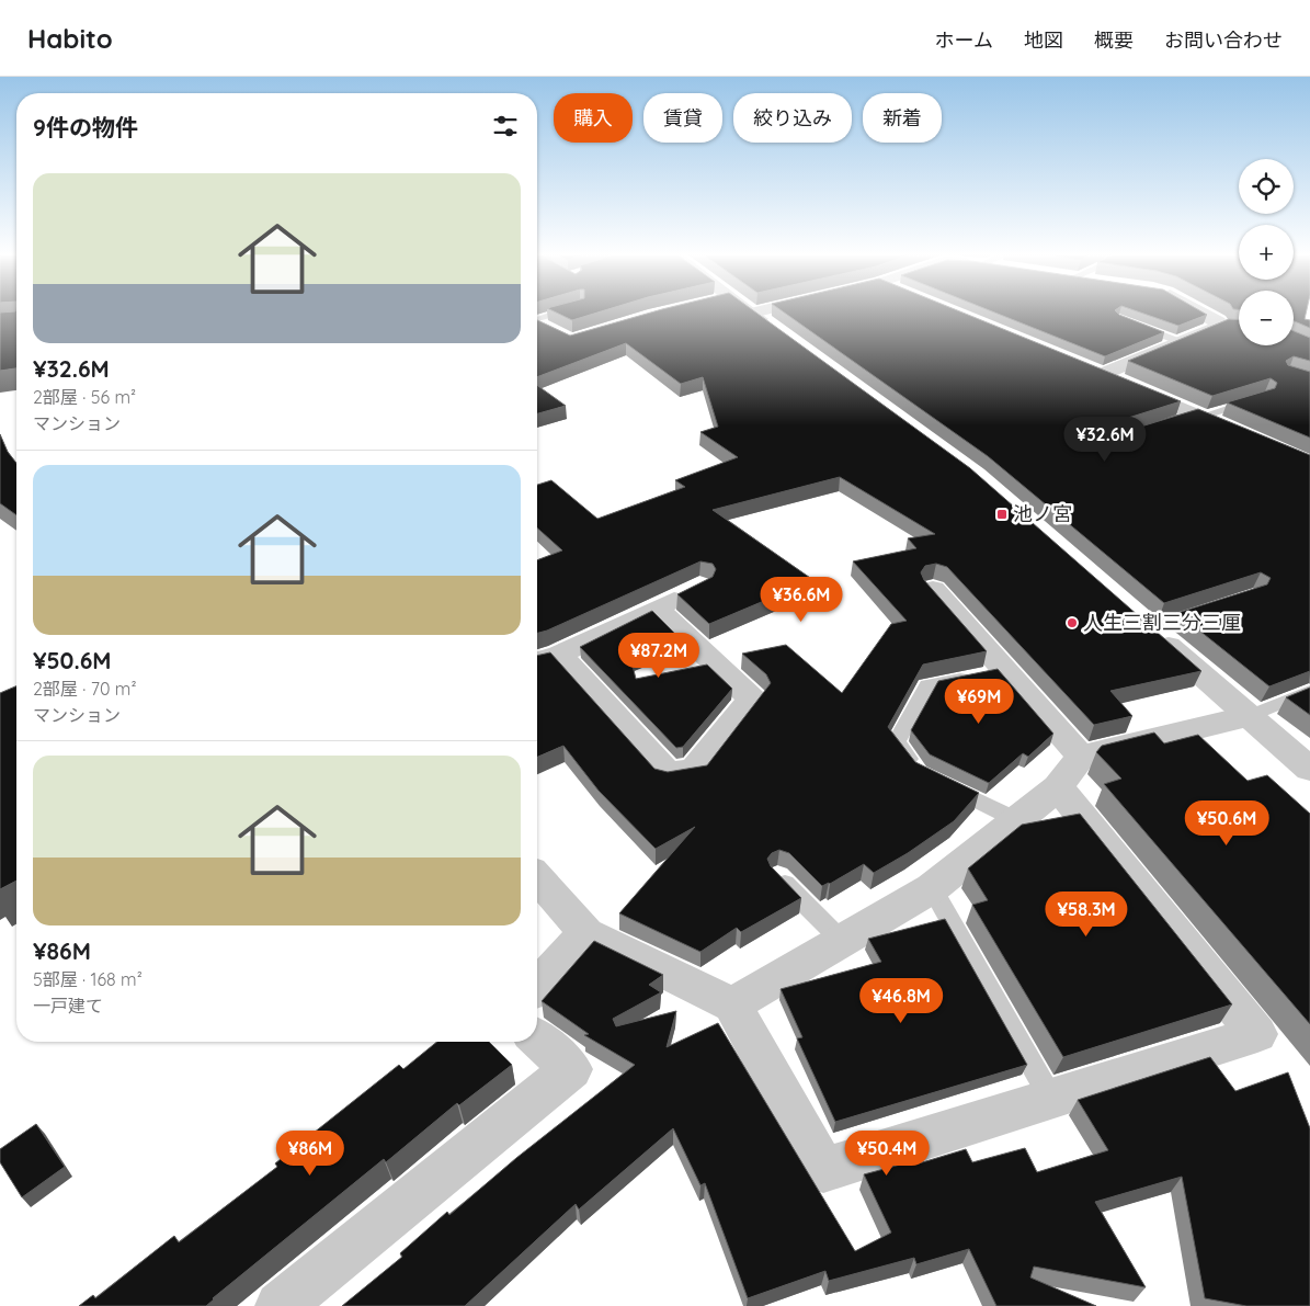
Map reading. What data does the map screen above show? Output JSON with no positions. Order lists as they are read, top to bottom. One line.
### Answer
{"places":{"transit":["池ノ宮"],"other":["人生三割三分三厘"]},"page":{"header":"Habito","nav":["ホーム","地図","概要","お問い合わせ"],"chip":["購入","賃貸","絞り込み","新着"],"heading":"9件の物件","map_buttons":["+","−"],"list":[{"name":"¥32.6M","note":"2部屋 · 56 m² · マンション"},{"name":"¥50.6M","note":"2部屋 · 70 m² · マンション"},{"name":"¥86M","note":"5部屋 · 168 m² · 一戸建て"}],"price":["¥32.6M","¥36.6M","¥87.2M","¥69M","¥50.6M","¥58.3M","¥46.8M","¥86M","¥50.4M"]}}
